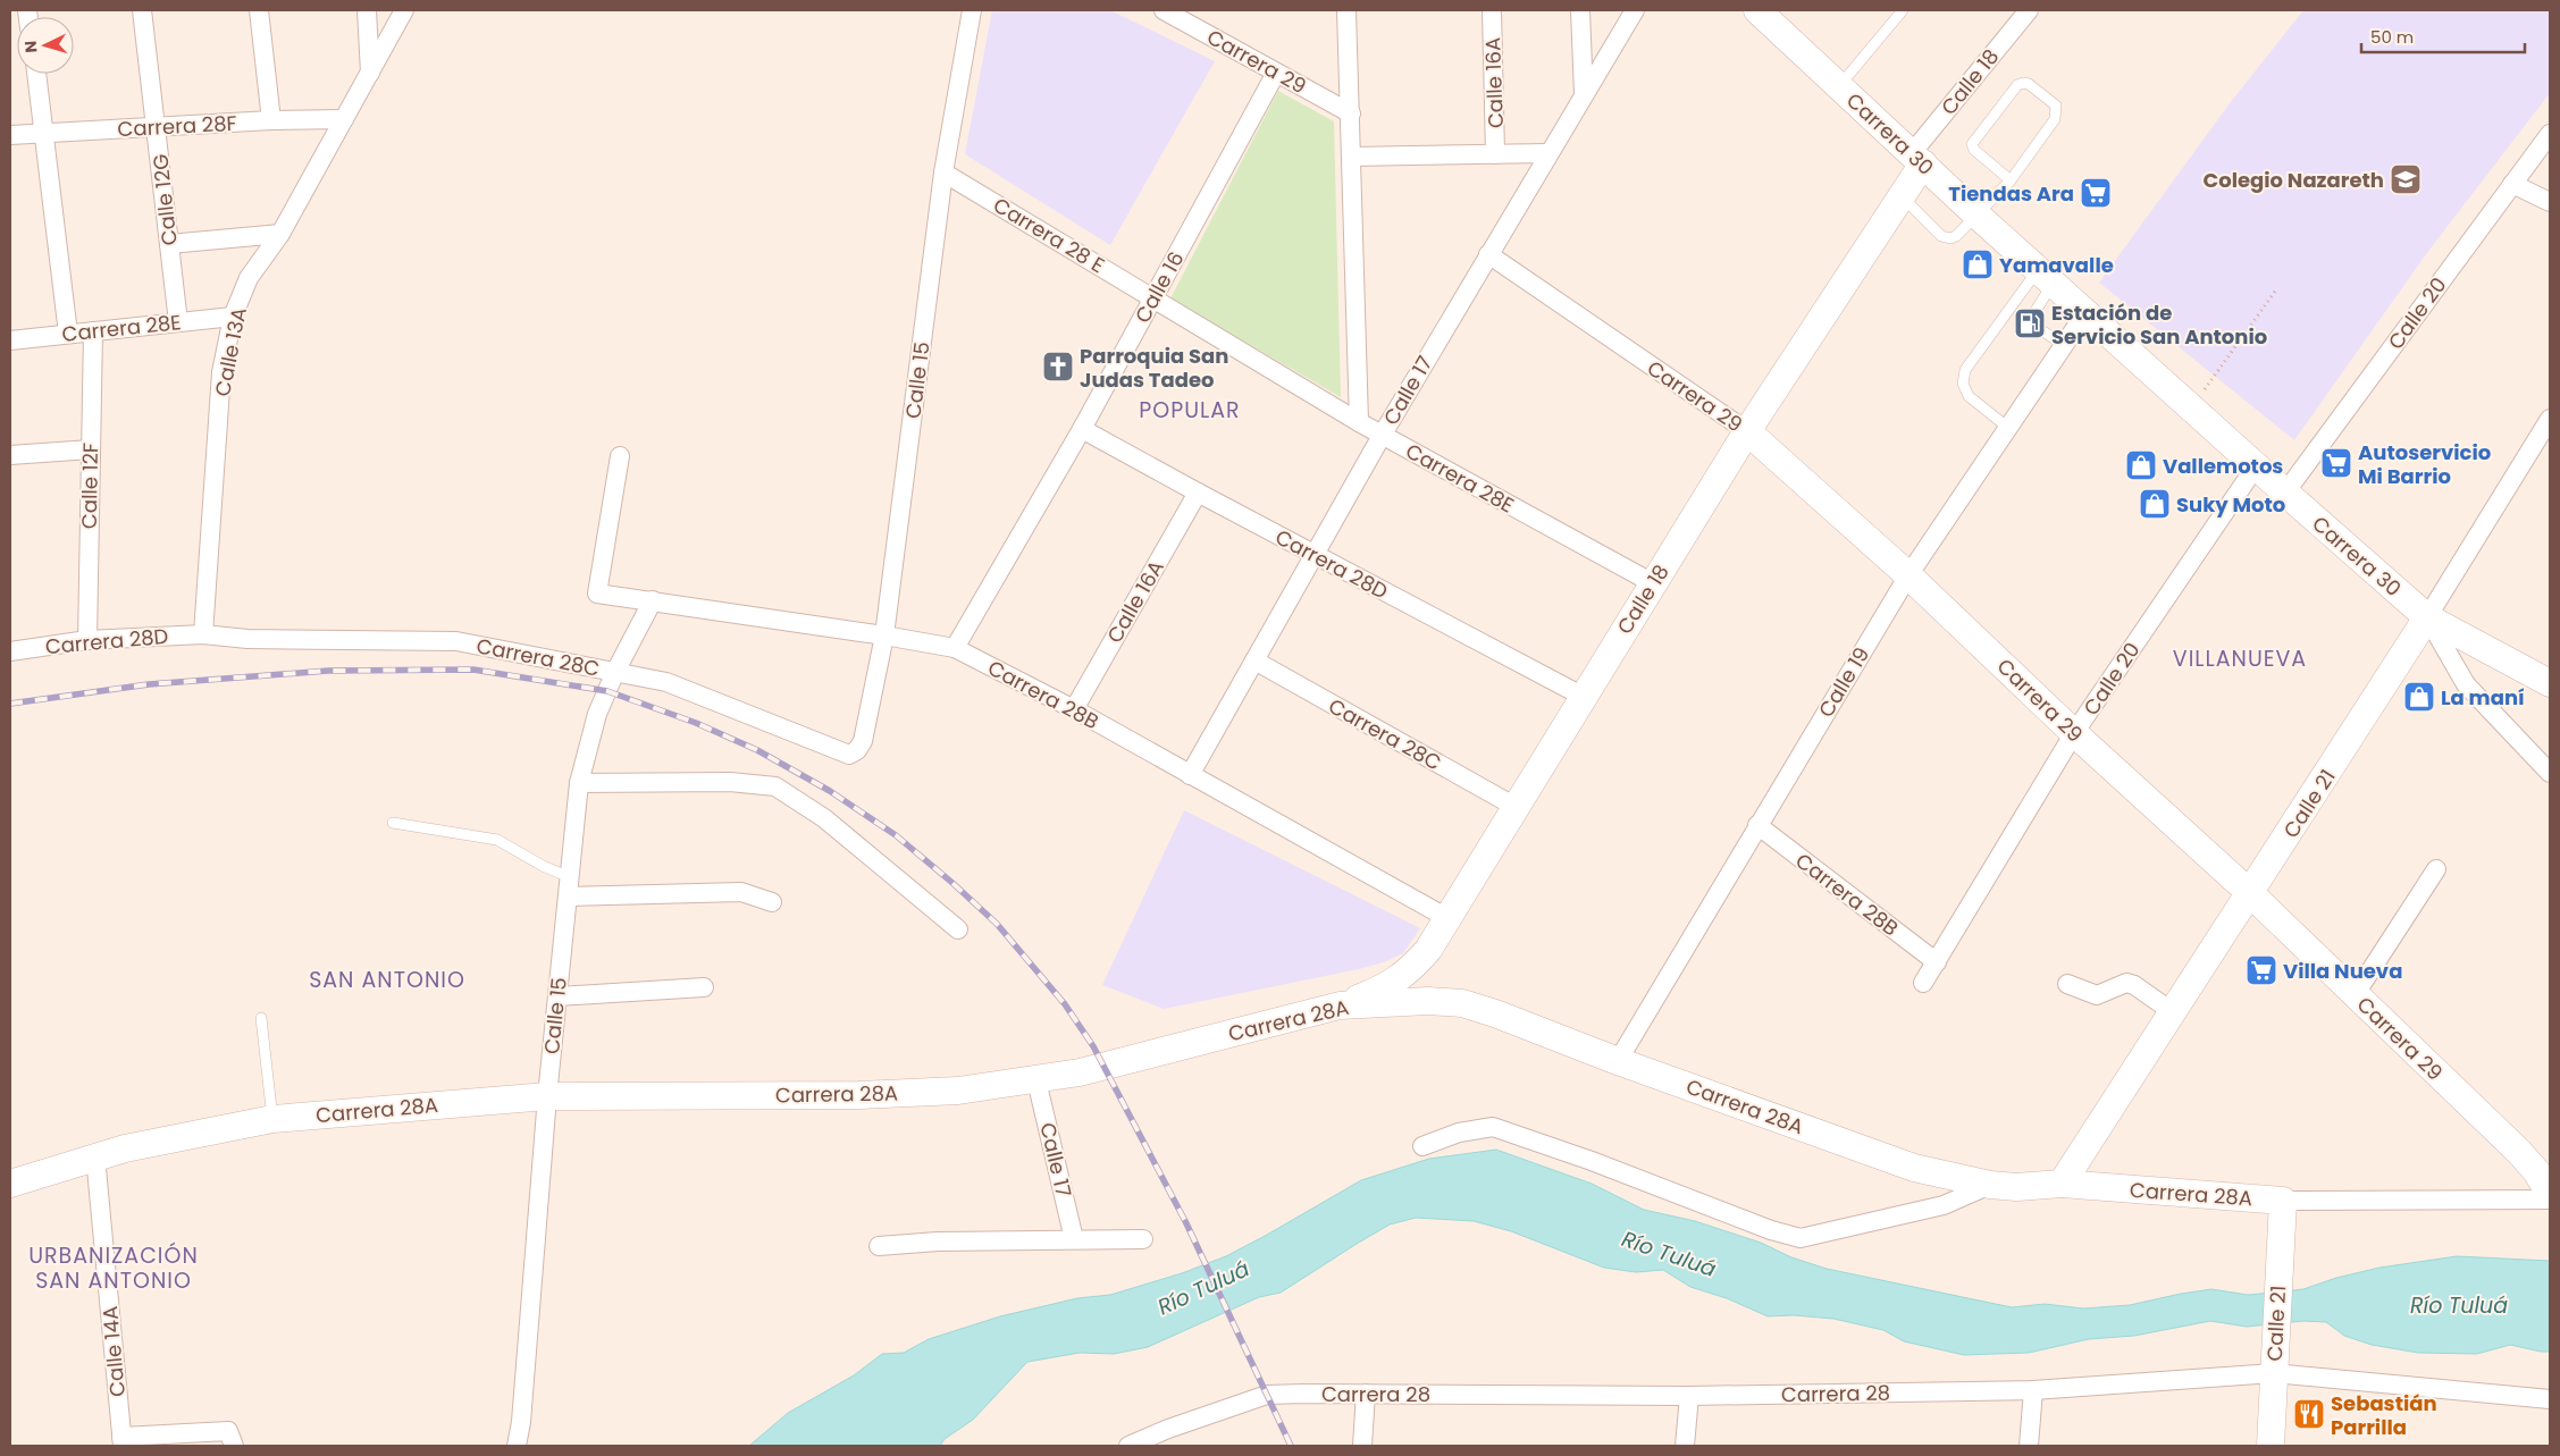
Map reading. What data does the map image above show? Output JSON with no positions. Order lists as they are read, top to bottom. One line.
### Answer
{"streets":{"street":["Carrera 29","Calle 18","Calle 16A","Carrera 28F","Carrera 30","Calle 12G","Carrera 28 E","Calle 16","Calle 20","Carrera 28E","Calle 13A","Calle 15","Calle 17","Calle 12F","Carrera 28D","Carrera 28C","Calle 19","Carrera 28B","Calle 21","Carrera 28A","Calle 14A","Carrera 28"]},"crossings":[["Carrera 29","Calle 18"],["Carrera 29","Calle 16"],["Carrera 29","Calle 20"],["Carrera 29","Calle 17"],["Carrera 29","Calle 19"],["Carrera 29","Calle 21"],["Calle 18","Carrera 30"],["Calle 18","Carrera 28E"],["Calle 18","Carrera 28D"],["Calle 18","Carrera 28C"],["Calle 18","Carrera 28B"],["Calle 18","Carrera 28A"],["Calle 16A","Carrera 28D"],["Calle 16A","Carrera 28B"],["Carrera 28F","Calle 12G"],["Carrera 28F","Calle 13A"],["Carrera 30","Calle 20"],["Carrera 30","Calle 19"],["Carrera 30","Calle 21"],["Calle 12G","Carrera 28E"],["Carrera 28 E","Calle 16"],["Carrera 28 E","Carrera 28E"],["Carrera 28 E","Calle 15"],["Calle 16","Carrera 28E"],["Calle 16","Carrera 28D"],["Calle 16","Carrera 28B"],["Calle 20","Carrera 28B"],["Carrera 28E","Calle 13A"],["Carrera 28E","Calle 17"],["Carrera 28E","Calle 12F"],["Calle 13A","Carrera 28D"],["Calle 13A","Carrera 28C"],["Calle 15","Carrera 28C"],["Calle 15","Carrera 28B"],["Calle 15","Carrera 28A"],["Calle 17","Carrera 28D"],["Calle 17","Carrera 28C"],["Calle 17","Carrera 28B"],["Calle 17","Carrera 28A"],["Calle 12F","Carrera 28D"],["Carrera 28D","Carrera 28C"],["Calle 19","Carrera 28B"],["Calle 19","Carrera 28A"],["Calle 21","Carrera 28A"],["Calle 21","Carrera 28"],["Carrera 28A","Calle 14A"]],"districts":["POPULAR","VILLANUEVA","SAN ANTONIO","URBANIZACIÓN SAN ANTONIO"],"water":["Río Tuluá"],"places":{"school or university":["Colegio Nazareth"],"supermarket":["Tiendas Ara","Autoservicio Mi Barrio","Villa Nueva"],"shop":["Yamavalle","Vallemotos","Suky Moto","La maní"],"fuel station":["Estación de Servicio San Antonio"],"church":["Parroquia San Judas Tadeo"],"restaurant":["Sebastián Parrilla"]},"scale_bar":"50 m","north":"left"}
